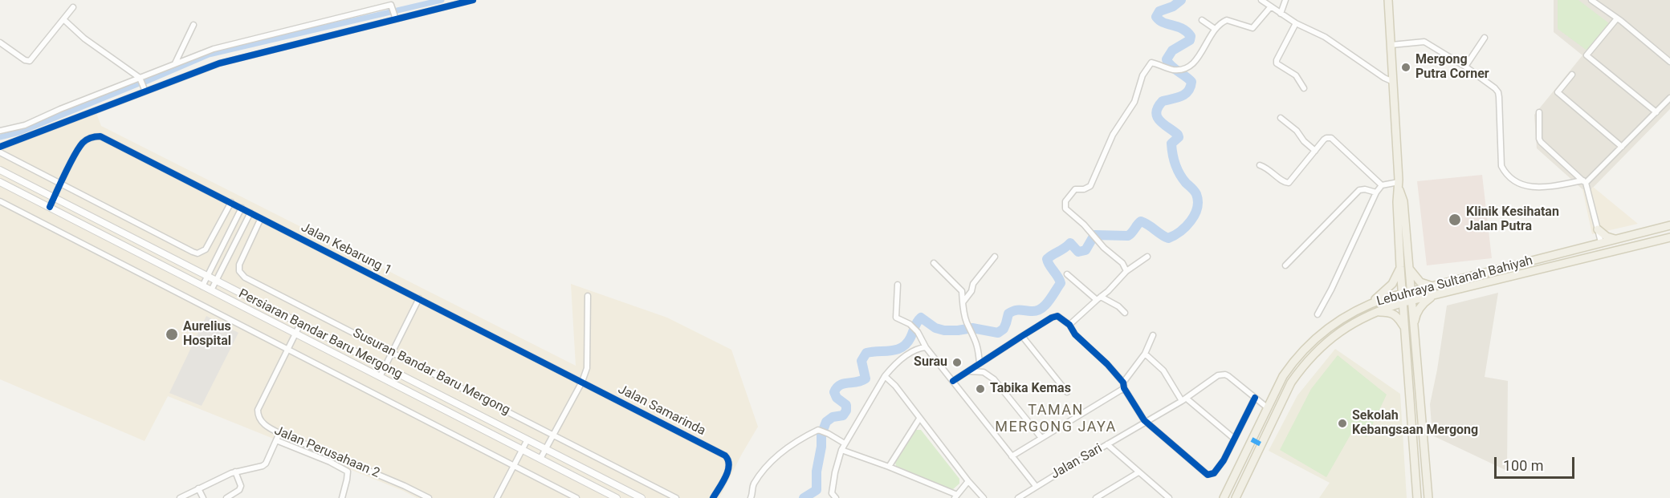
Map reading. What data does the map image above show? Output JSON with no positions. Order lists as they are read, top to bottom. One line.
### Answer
{"streets":{"main road":["Lebuhraya Sultanah Bahiyah"],"street":["Jalan Kebarung 1","Persiaran Bandar Baru Mergong","Susuran Bandar Baru Mergong","Jalan Samarinda","Jalan Perusahaan 2","Jalan Sari"]},"crossings":[["Jalan Kebarung 1","Susuran Bandar Baru Mergong"],["Jalan Kebarung 1","Jalan Samarinda"],["Persiaran Bandar Baru Mergong","Jalan Perusahaan 2"]],"districts":["TAMAN MERGONG JAYA"],"places":["Mergong Putra Corner","Klinik Kesihatan Jalan Putra","Aurelius Hospital","Surau","Tabika Kemas","Sekolah Kebangsaan Mergong"],"scale_bar":"100 m"}
